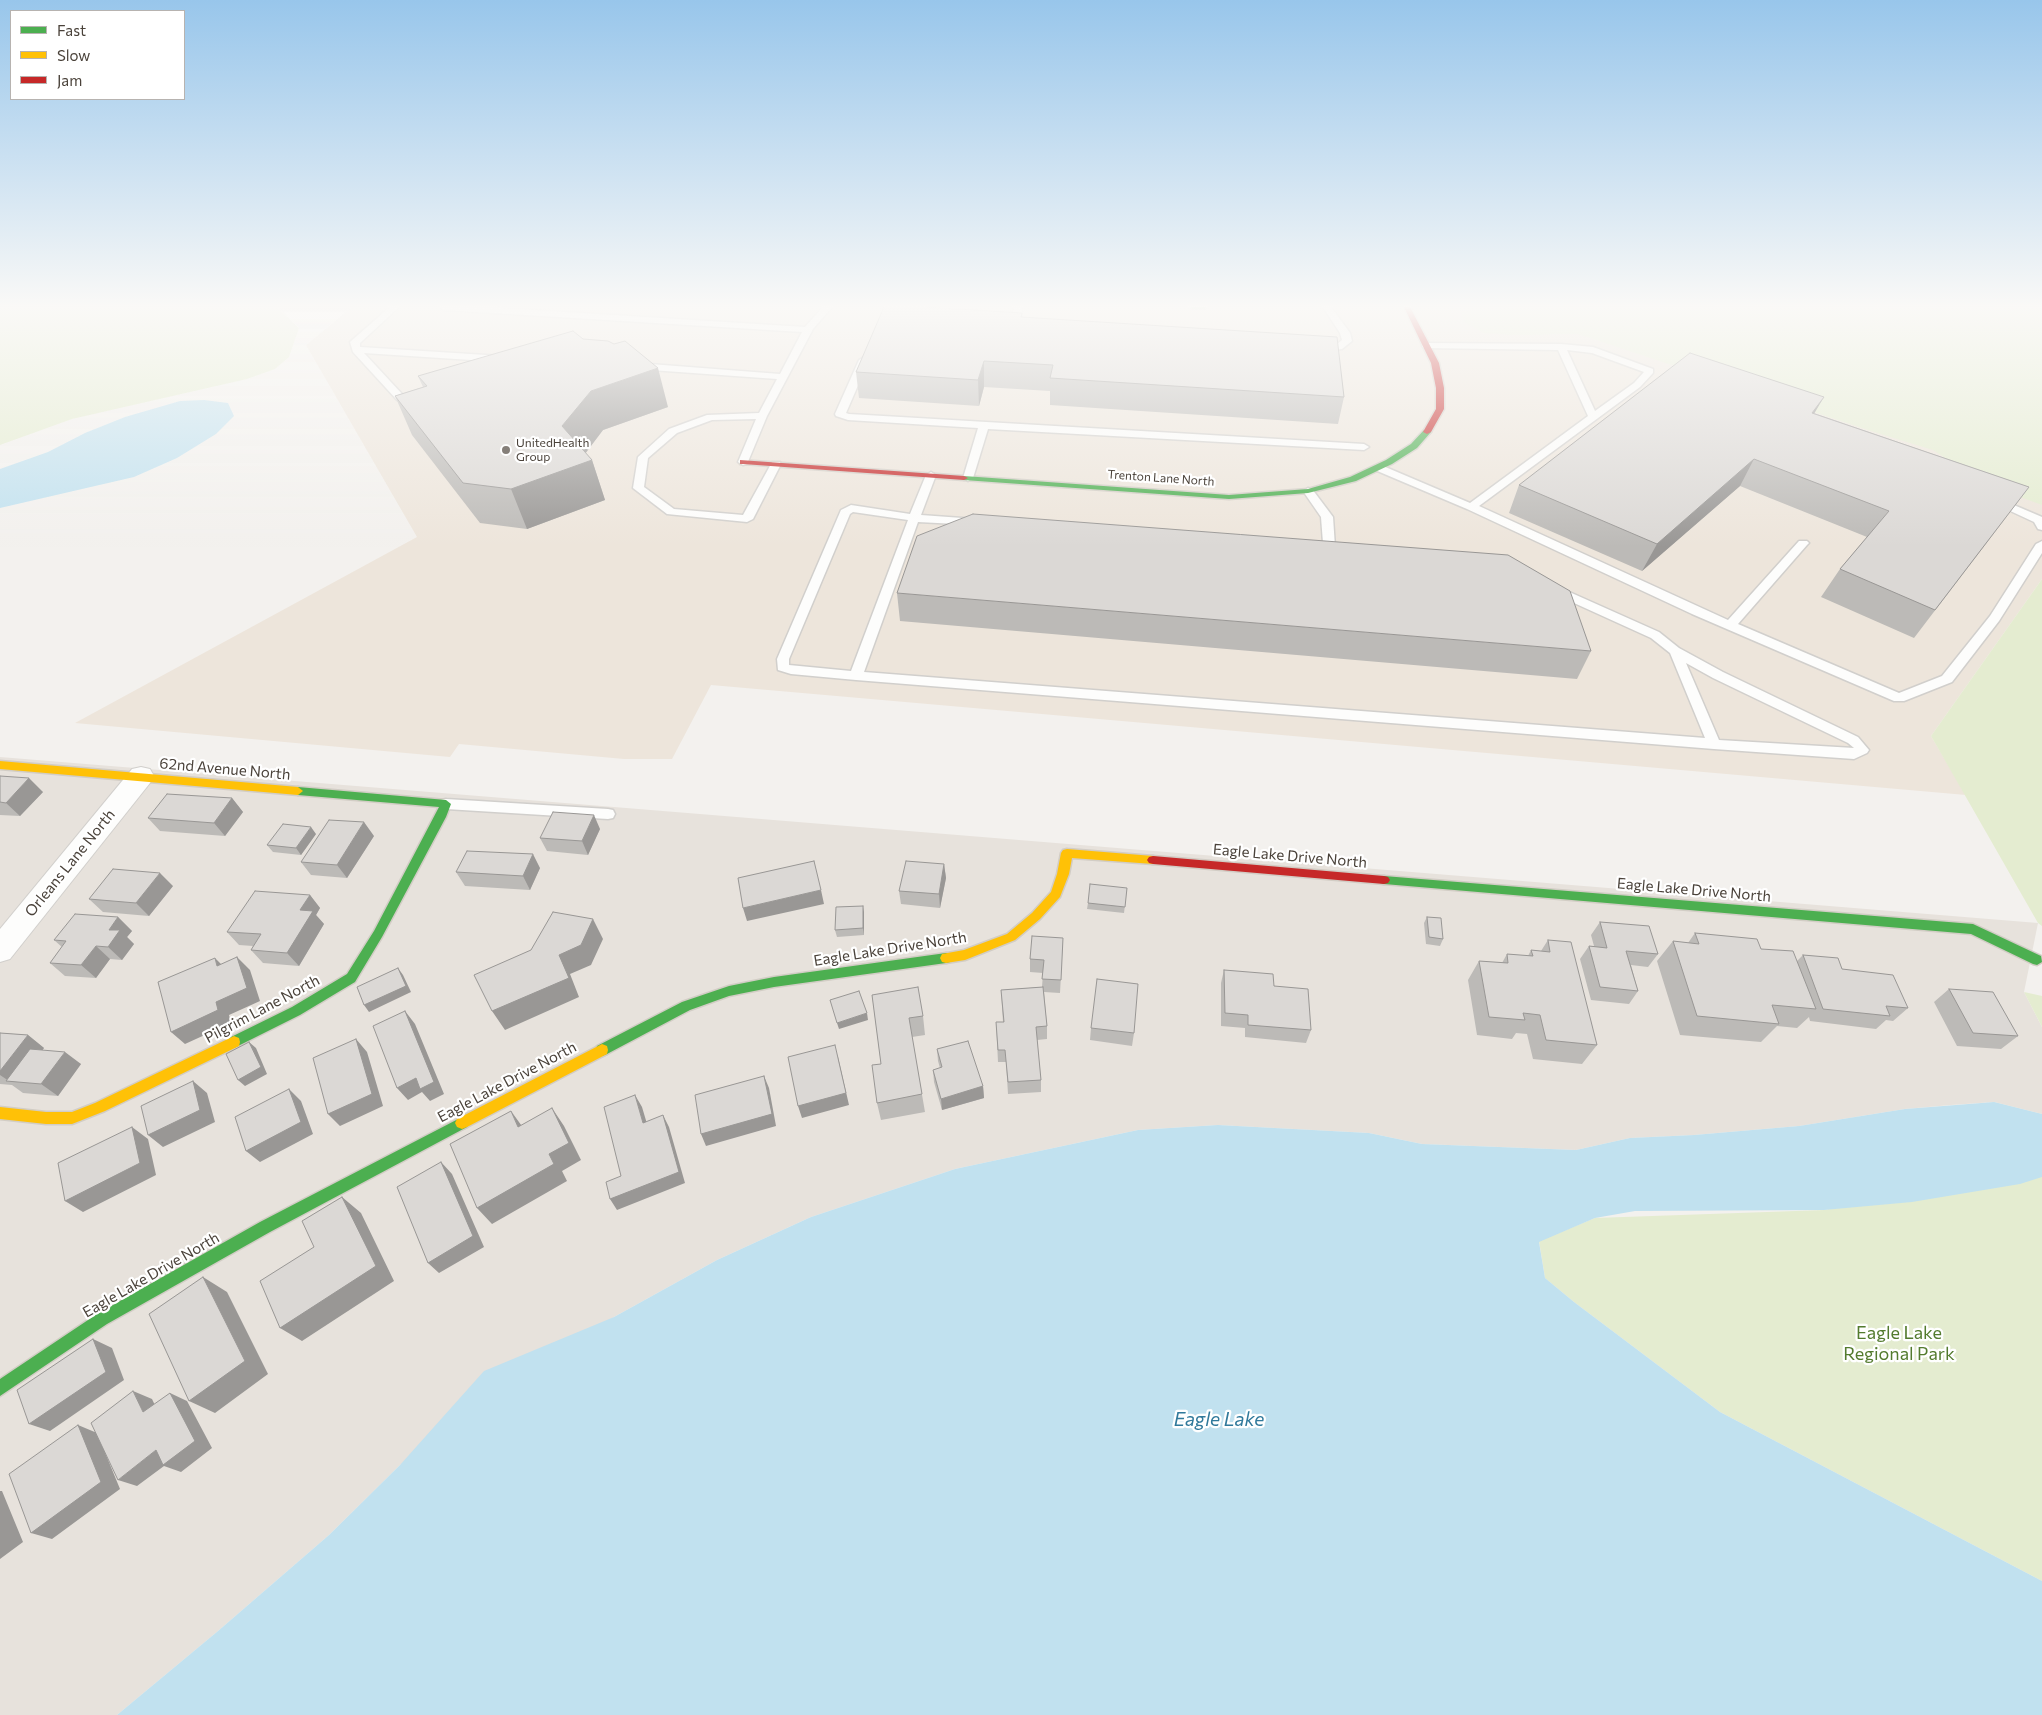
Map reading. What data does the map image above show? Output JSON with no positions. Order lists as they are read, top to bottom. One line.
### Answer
{"streets":{"street":["Trenton Lane North","62nd Avenue North","Eagle Lake Drive North","Orleans Lane North","Pilgrim Lane North"]},"crossings":[["62nd Avenue North","Orleans Lane North"],["62nd Avenue North","Pilgrim Lane North"]],"water":["Eagle Lake"],"parks":["Eagle Lake Regional Park"],"places":["UnitedHealth Group"],"legend":["Fast","Slow","Jam"]}
